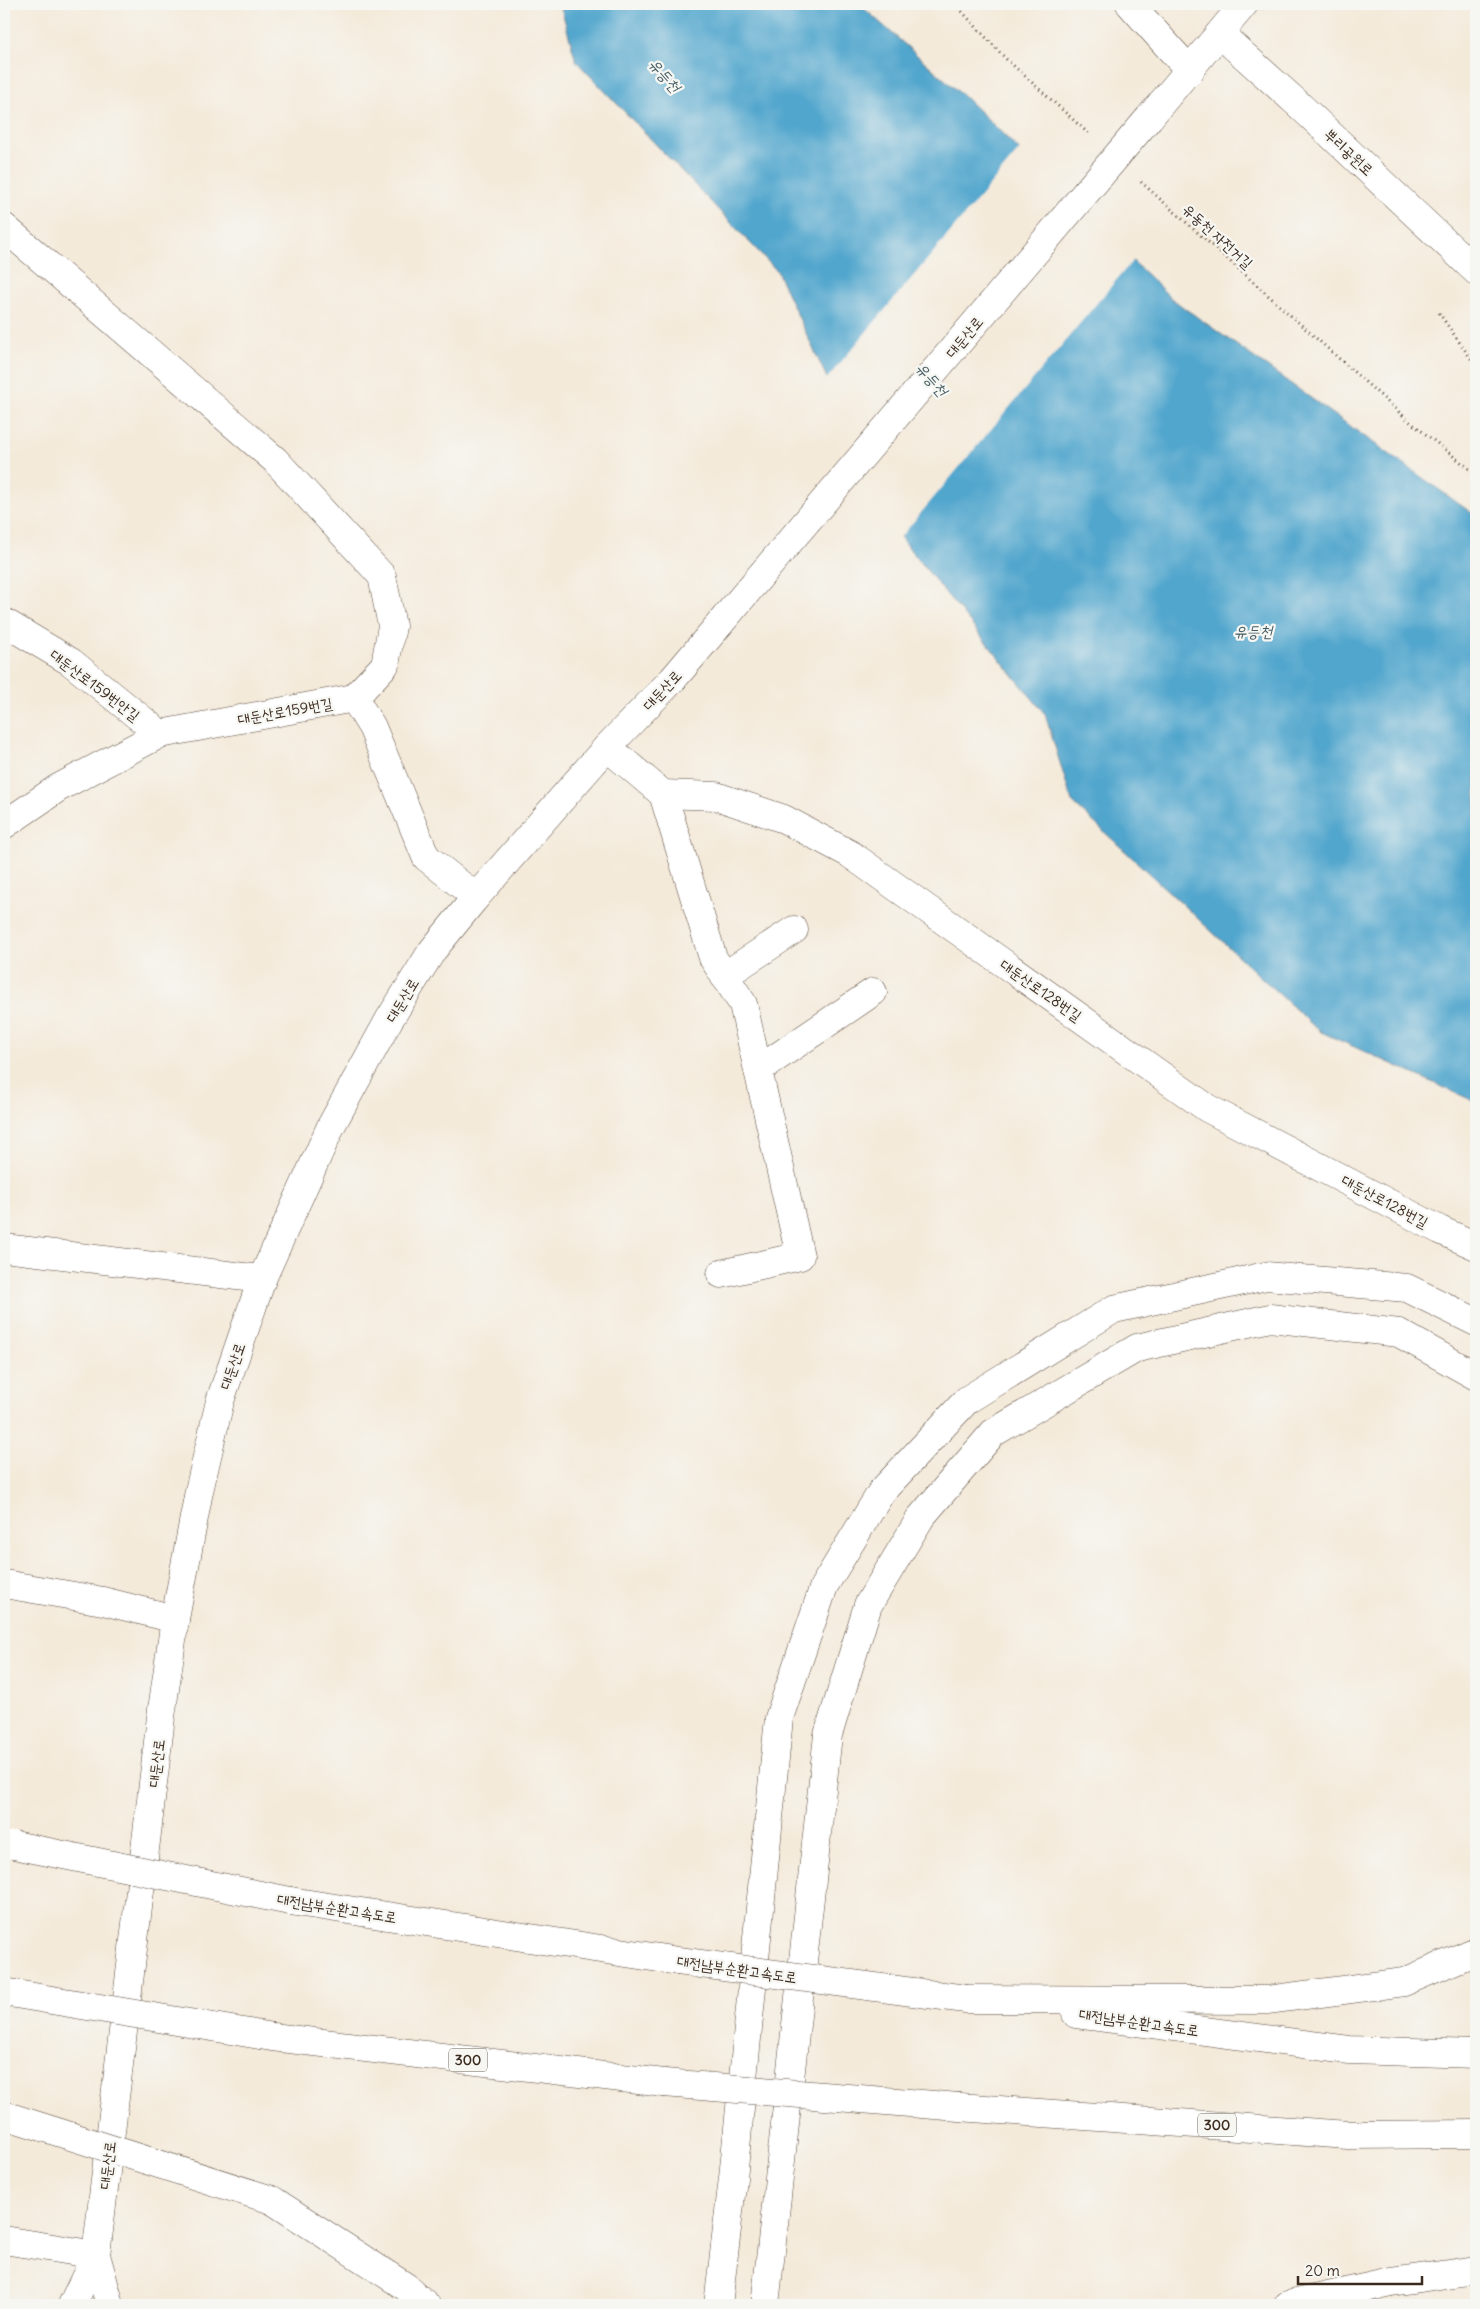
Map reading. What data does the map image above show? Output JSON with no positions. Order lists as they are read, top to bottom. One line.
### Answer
{"streets":{"main road":["뿌리공원로","대둔산로","대둔산로159번안길","대둔산로159번길","대둔산로128번길","대전남부순환고속도로","300"],"path":["유동천 자전거길"]},"crossings":[["뿌리공원로","대둔산로"],["대둔산로","대둔산로159번길"],["대둔산로159번안길","대둔산로159번길"]],"water":["유등천"],"scale_bar":"20 m"}
